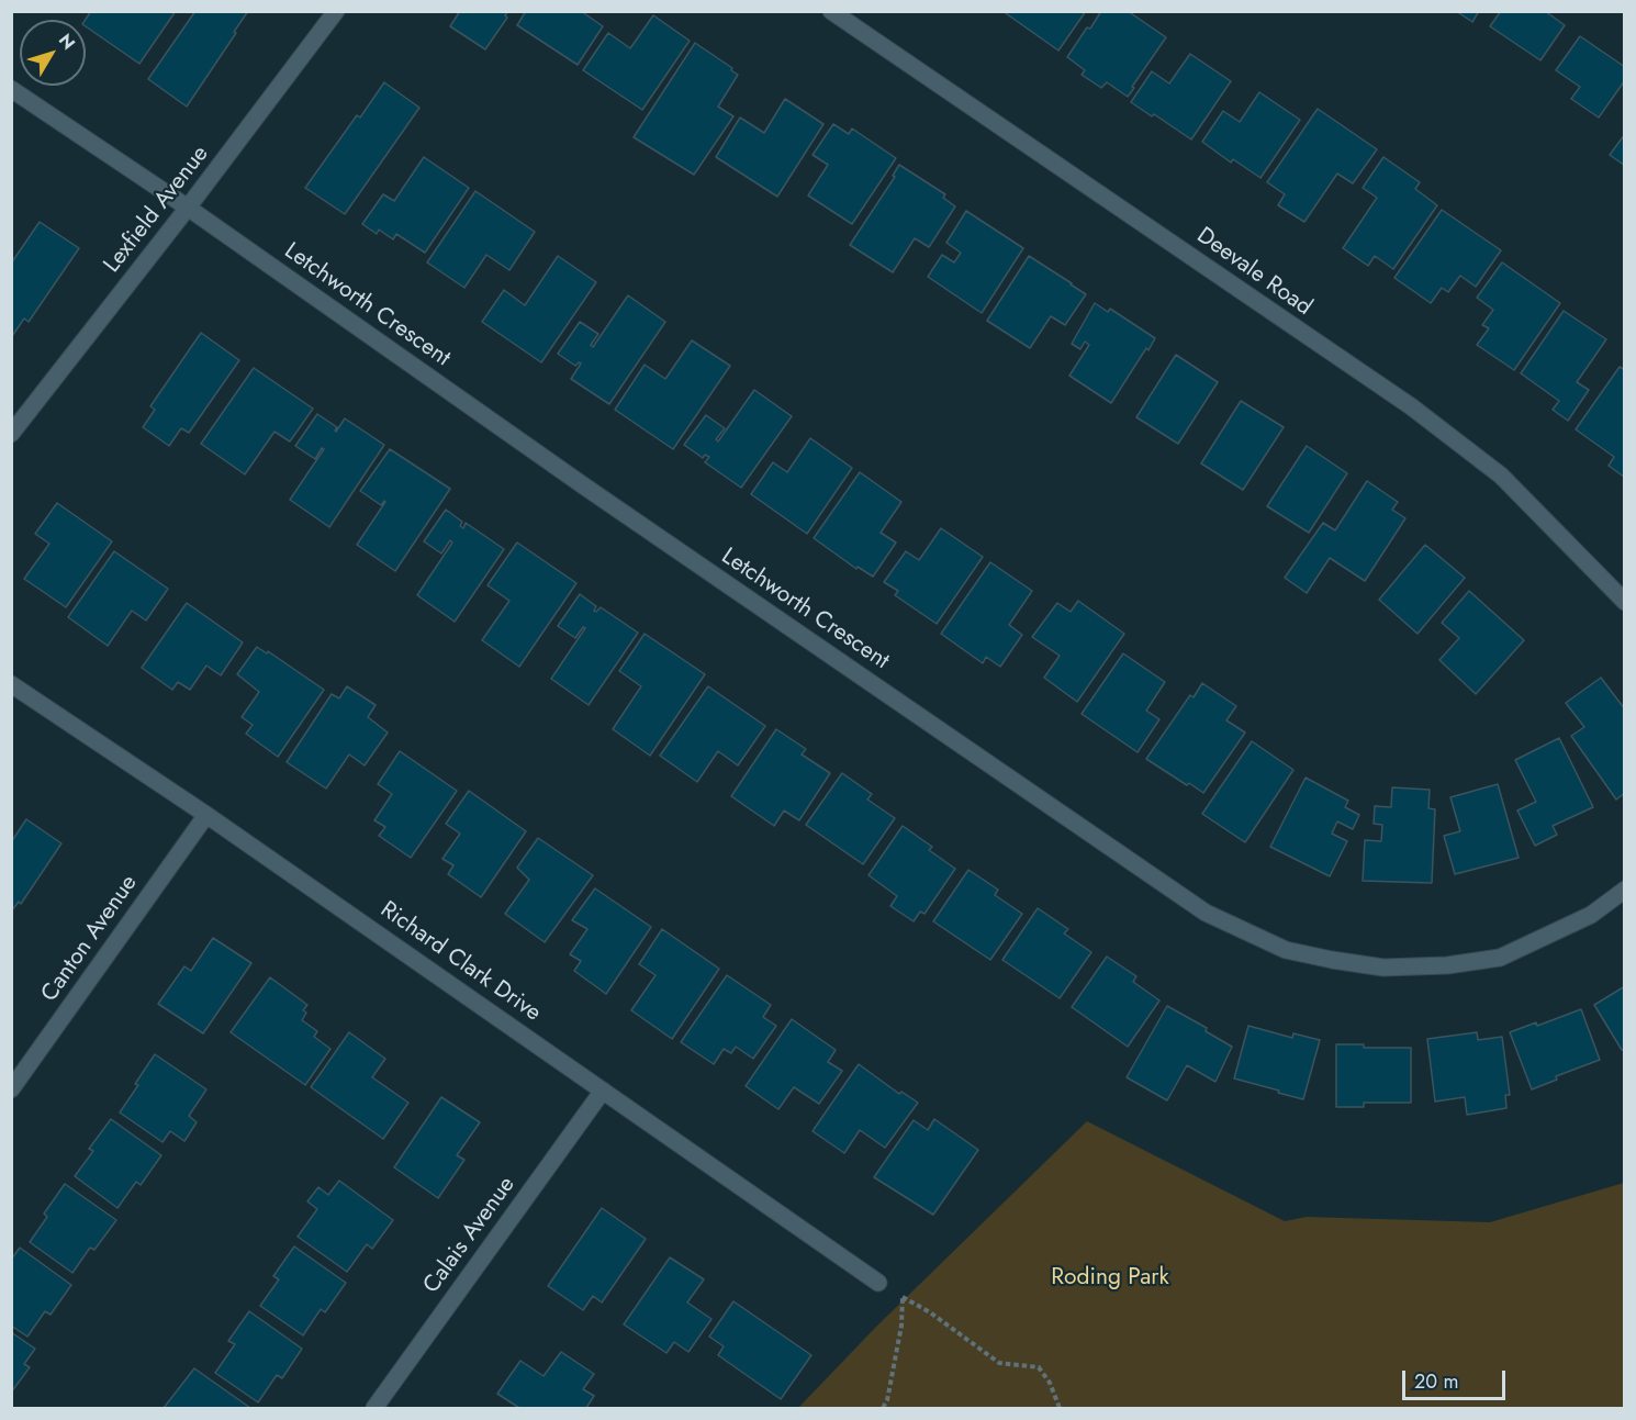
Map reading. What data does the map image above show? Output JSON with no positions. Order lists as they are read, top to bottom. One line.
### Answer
{"streets":{"street":["Lexfield Avenue","Deevale Road","Letchworth Crescent","Canton Avenue","Richard Clark Drive","Calais Avenue"]},"crossings":[["Lexfield Avenue","Letchworth Crescent"],["Canton Avenue","Richard Clark Drive"],["Richard Clark Drive","Calais Avenue"]],"parks":["Roding Park"],"scale_bar":"20 m","north":"top right"}
